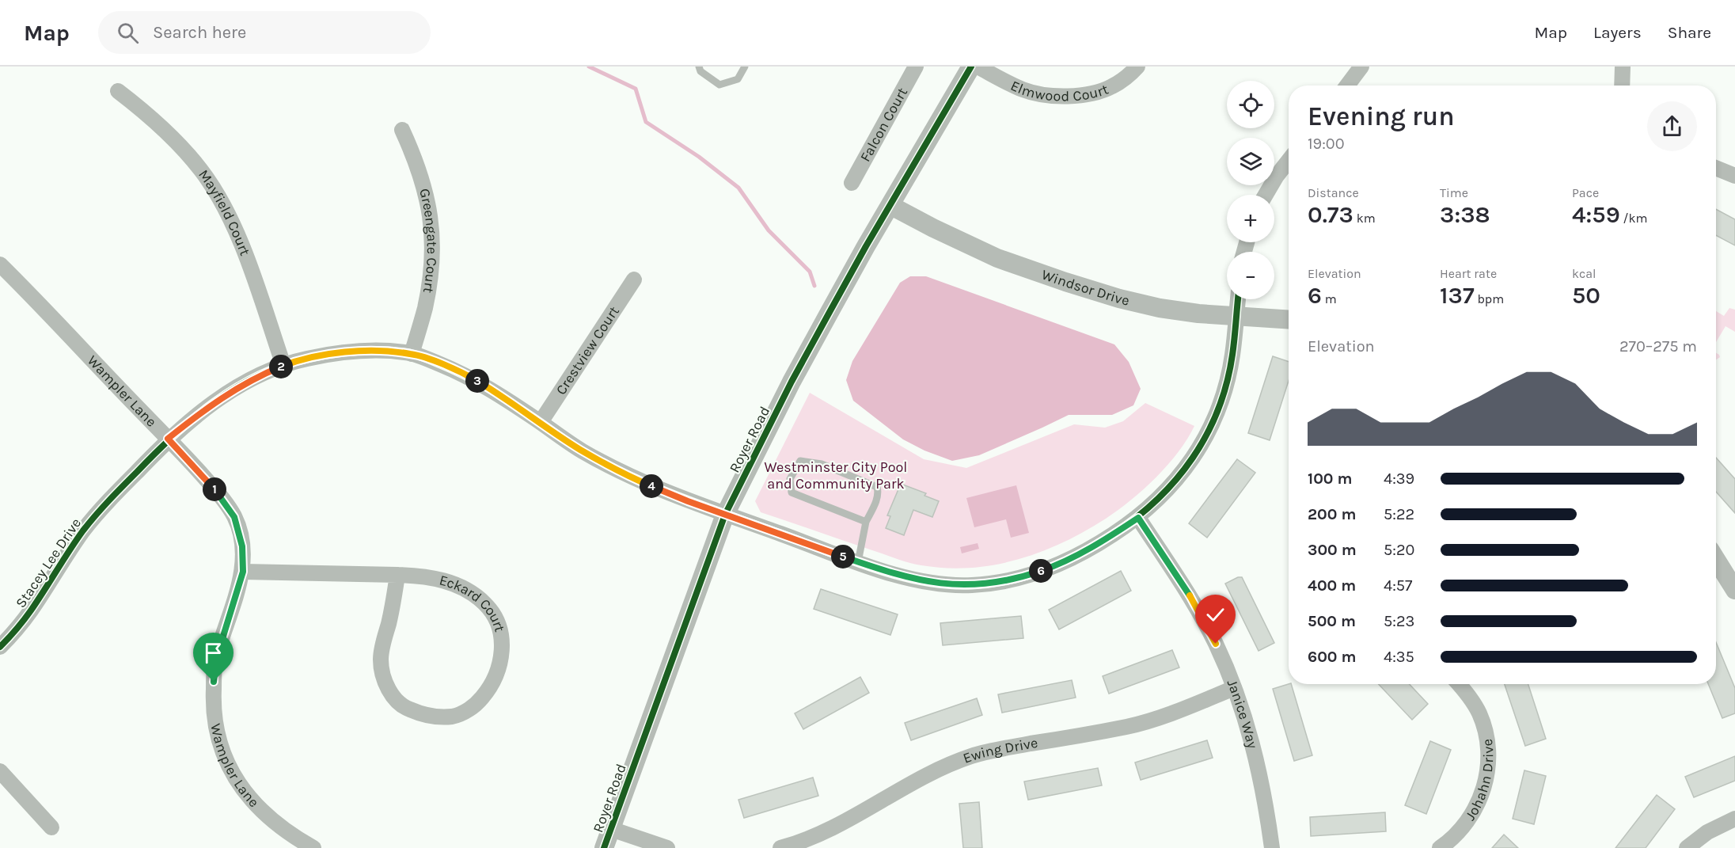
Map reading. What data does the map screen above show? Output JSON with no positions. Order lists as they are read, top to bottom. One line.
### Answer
{"streets":{"street":["Elmwood Court","Falcon Court","Mayfield Court","Greengate Court","Windsor Drive","Crestview Court","Wampler Lane","Royer Road","Stacey Lee Drive","Eckard Court","Janice Way","Ewing Drive","Johahn Drive"]},"crossings":[["Mayfield Court","Stacey Lee Drive"],["Greengate Court","Stacey Lee Drive"],["Windsor Drive","Royer Road"],["Windsor Drive","Stacey Lee Drive"],["Crestview Court","Stacey Lee Drive"],["Wampler Lane","Stacey Lee Drive"],["Wampler Lane","Eckard Court"],["Royer Road","Stacey Lee Drive"],["Stacey Lee Drive","Janice Way"],["Janice Way","Ewing Drive"]],"parks":["Westminster City Pool and Community Park"],"page":{"header":"Map","search":"Search here","nav":["Map","Layers","Share"],"map_buttons":["+","−"],"heading":["Evening run","19:00"],"stats":[["Distance","0.73 km"],["Time","3:38"],["Pace","4:59 /km"],["Elevation","6 m"],["Heart rate","137 bpm"],["kcal","50"]],"chart":["Elevation","270–275 m"],"pins":["2","3","4","1","5","6"],"list":[{"name":"100 m","note":"4:39"},{"name":"200 m","note":"5:22"},{"name":"300 m","note":"5:20"},{"name":"400 m","note":"4:57"},{"name":"500 m","note":"5:23"},{"name":"600 m","note":"4:35"}]}}
